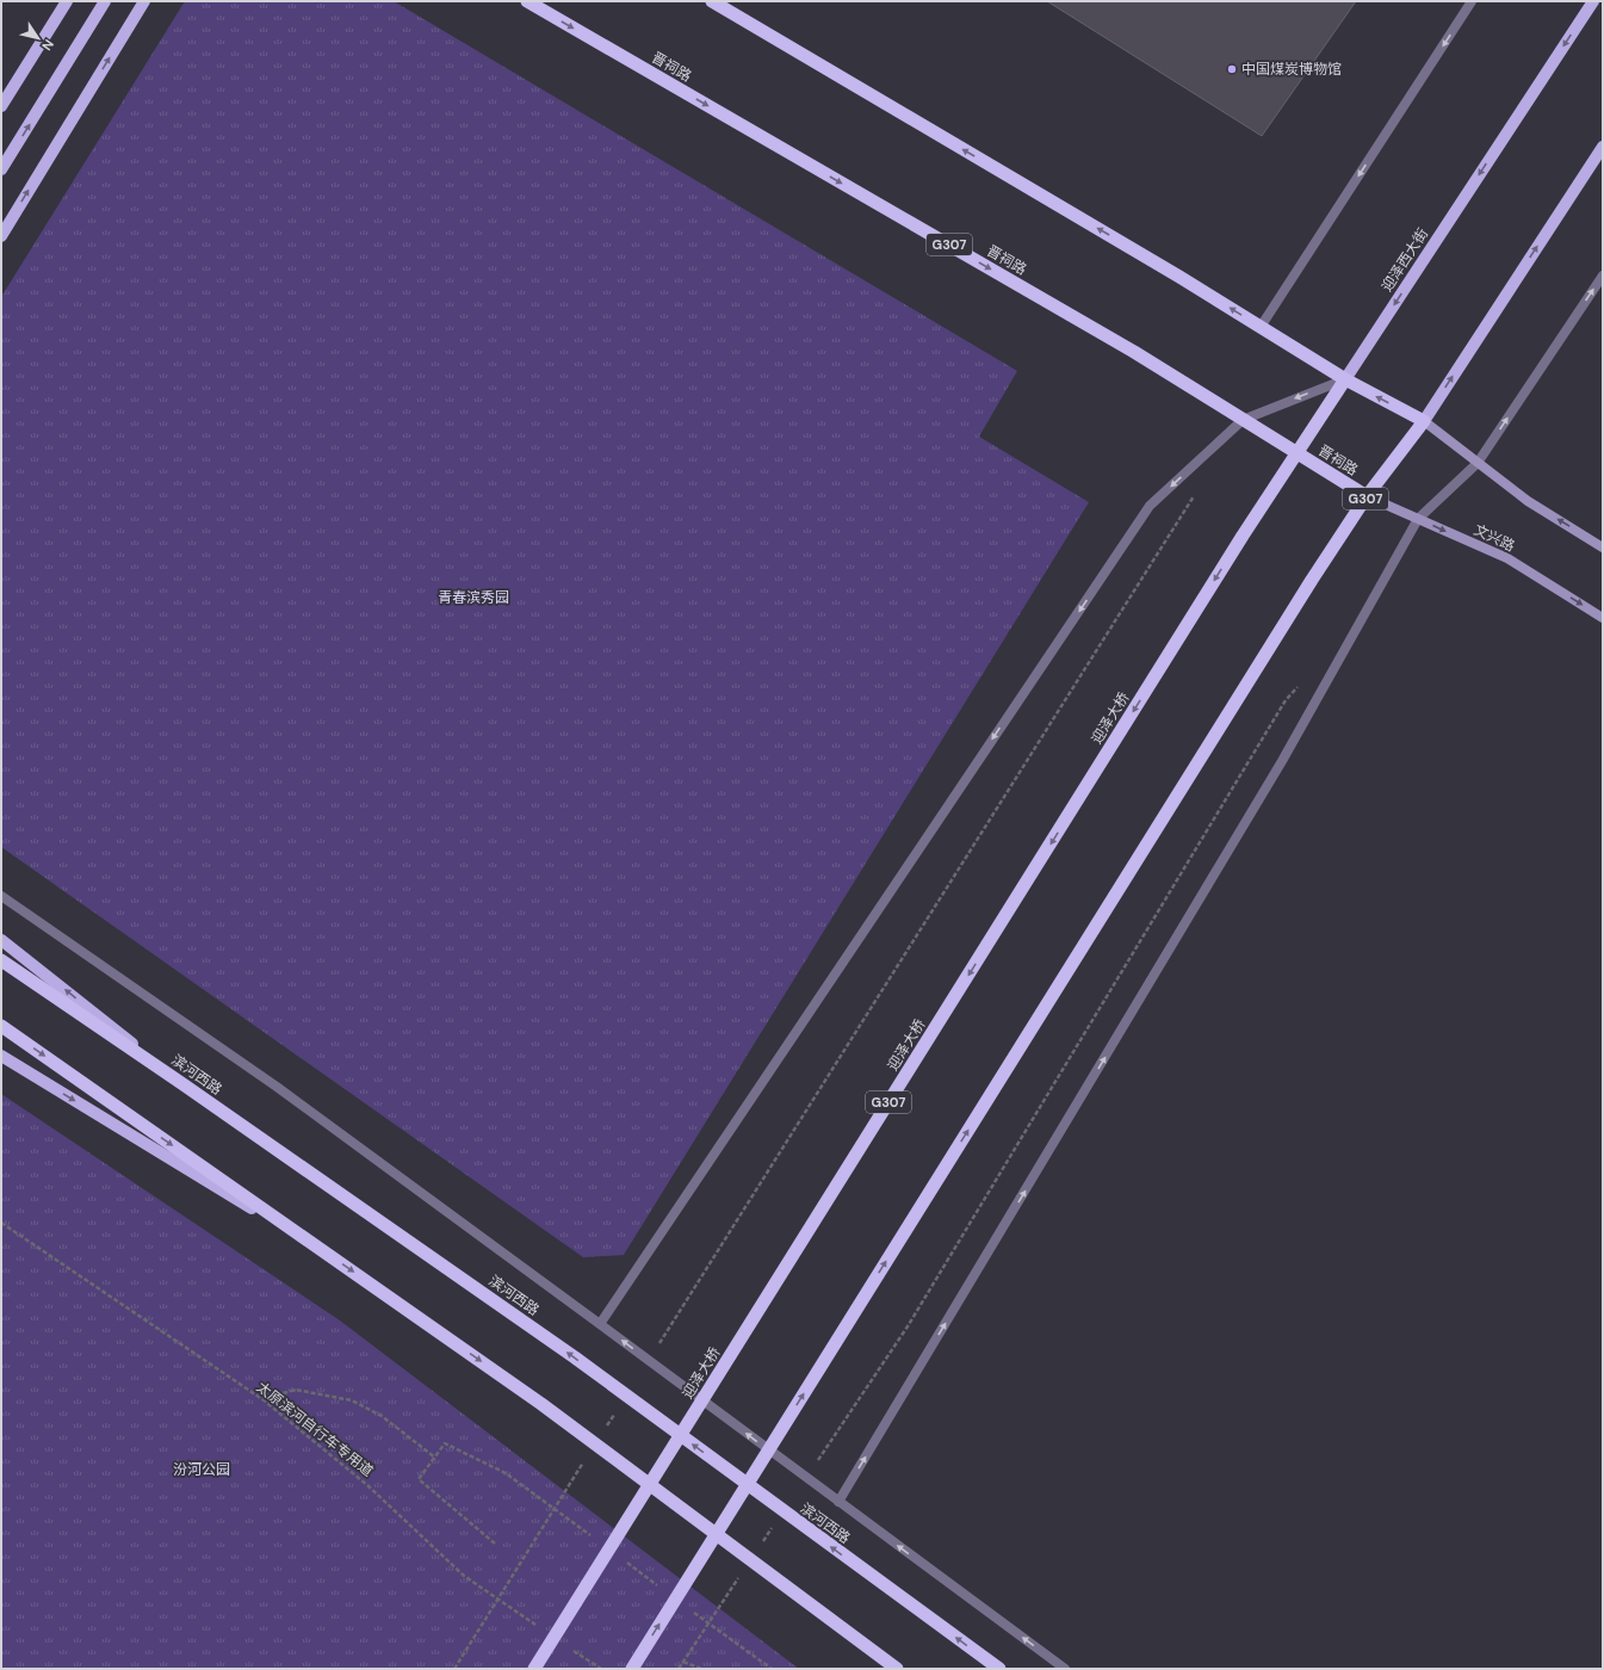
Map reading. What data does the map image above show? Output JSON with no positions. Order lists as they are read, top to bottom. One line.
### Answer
{"streets":{"highway":["晋祠路","G307","迎泽西大街","迎泽大桥","滨河西路"],"main road":["文兴路"],"path":["太原滨河自行车专用道"]},"crossings":[["晋祠路","G307"],["晋祠路","迎泽西大街"],["晋祠路","文兴路"],["G307","文兴路"],["迎泽西大街","迎泽大桥"]],"parks":["青春滨秀园","汾河公园"],"places":["中国煤炭博物馆"],"north":"bottom right"}
